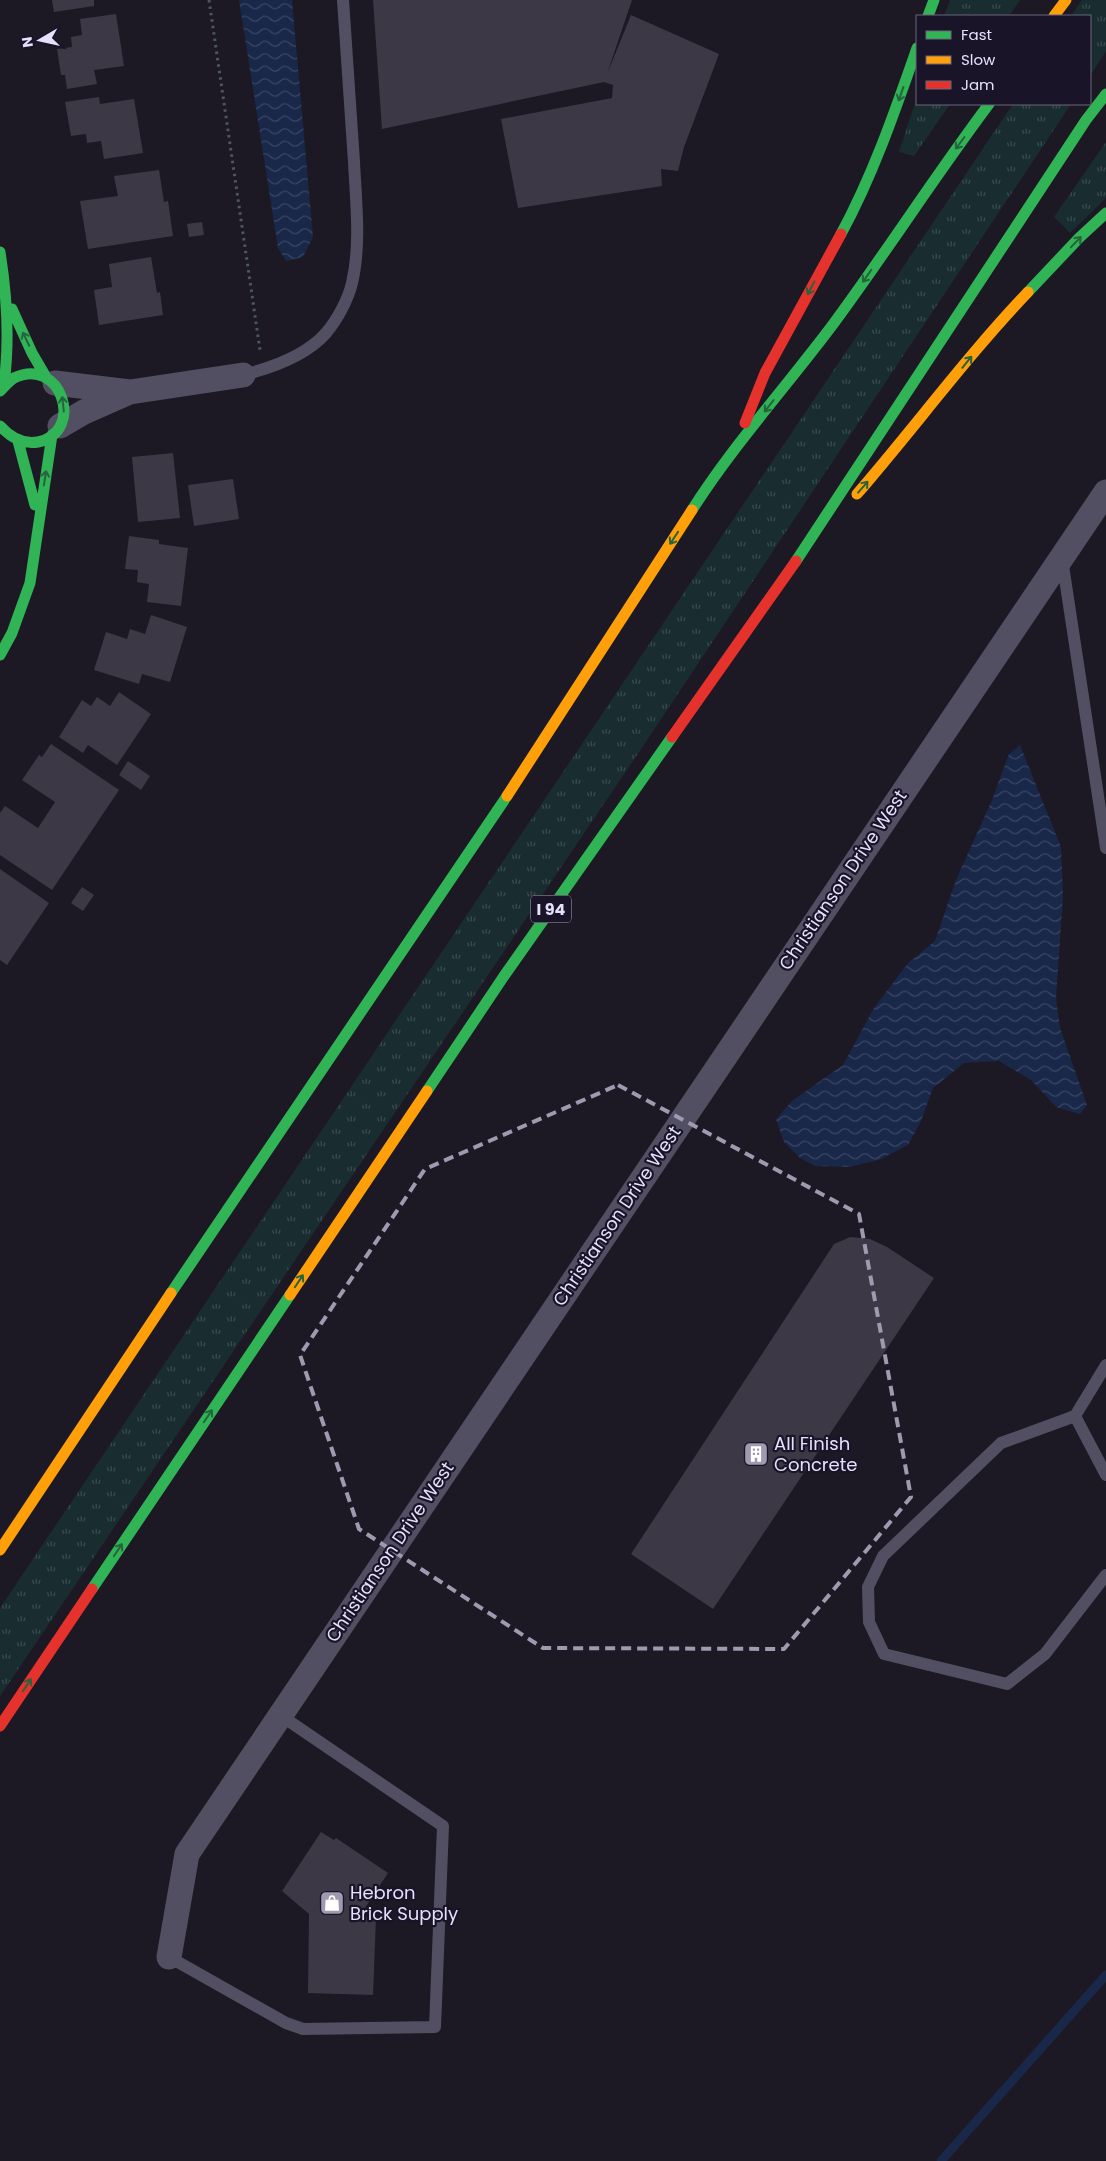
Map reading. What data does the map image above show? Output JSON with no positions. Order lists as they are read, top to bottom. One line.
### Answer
{"streets":{"main road":["I 94"],"street":["Christianson Drive West"]},"places":{"building":["All Finish Concrete"],"shop":["Hebron Brick Supply"]},"legend":["Fast","Slow","Jam"],"north":"left"}
